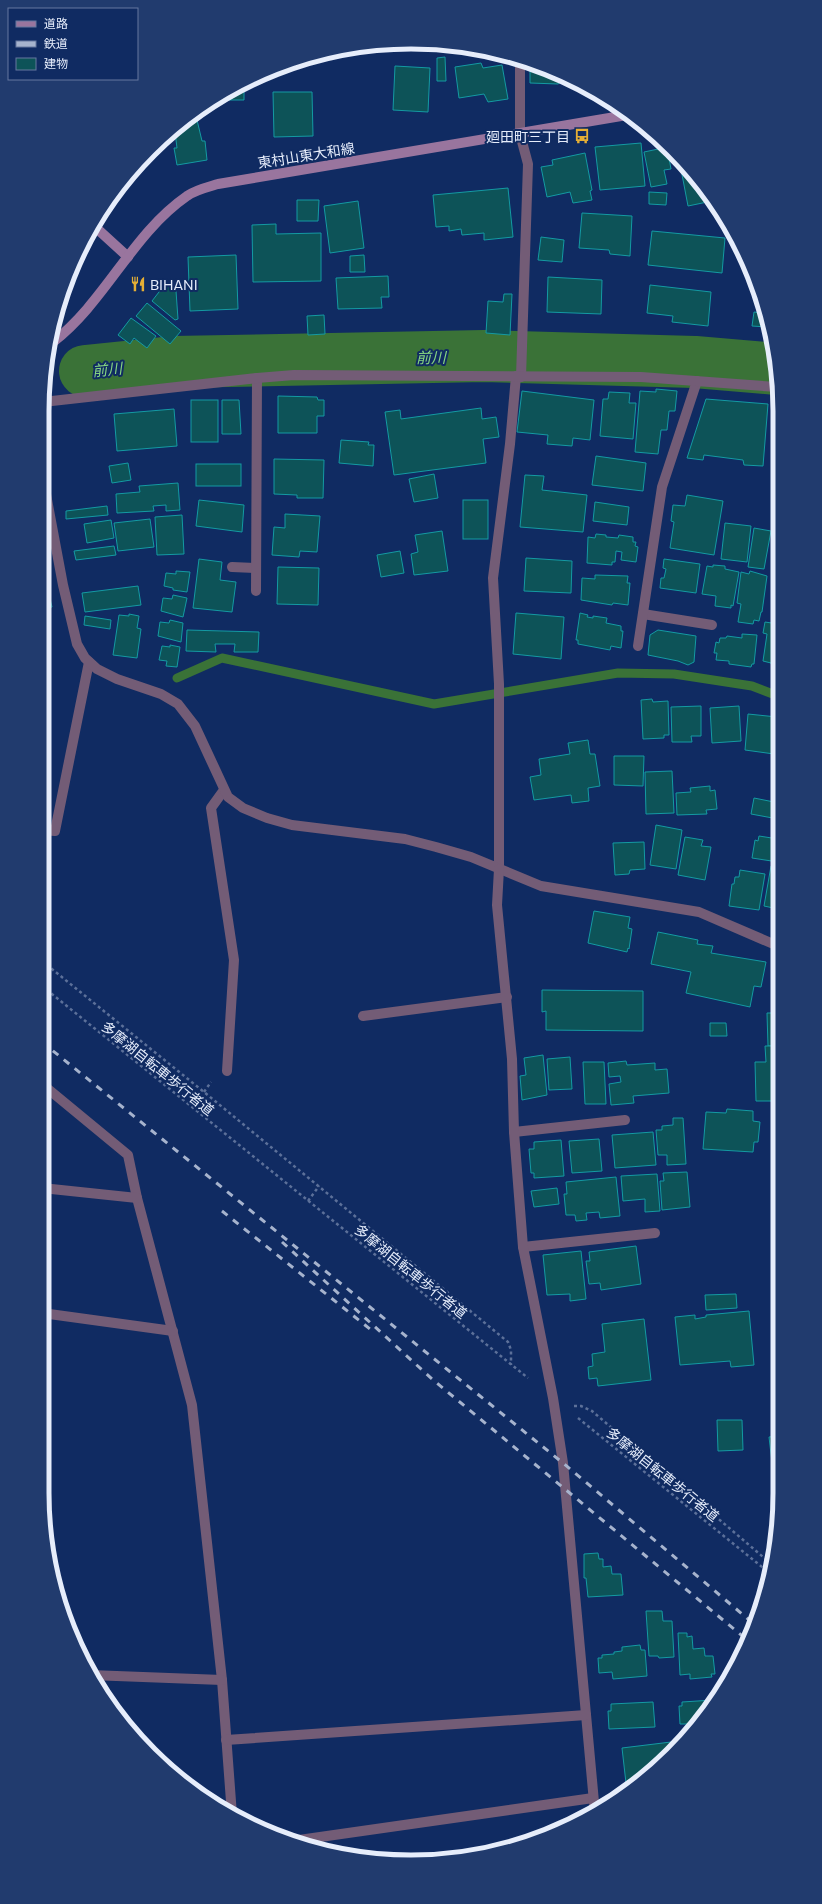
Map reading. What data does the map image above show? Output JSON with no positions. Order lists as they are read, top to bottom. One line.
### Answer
{"streets":{"main road":["東村山東大和線"],"path":["多摩湖自転車歩行者道"]},"water":["前川"],"places":{"bus stop":["廻田町三丁目"],"restaurant":["BIHANI"]},"legend":["道路","鉄道","建物"]}
